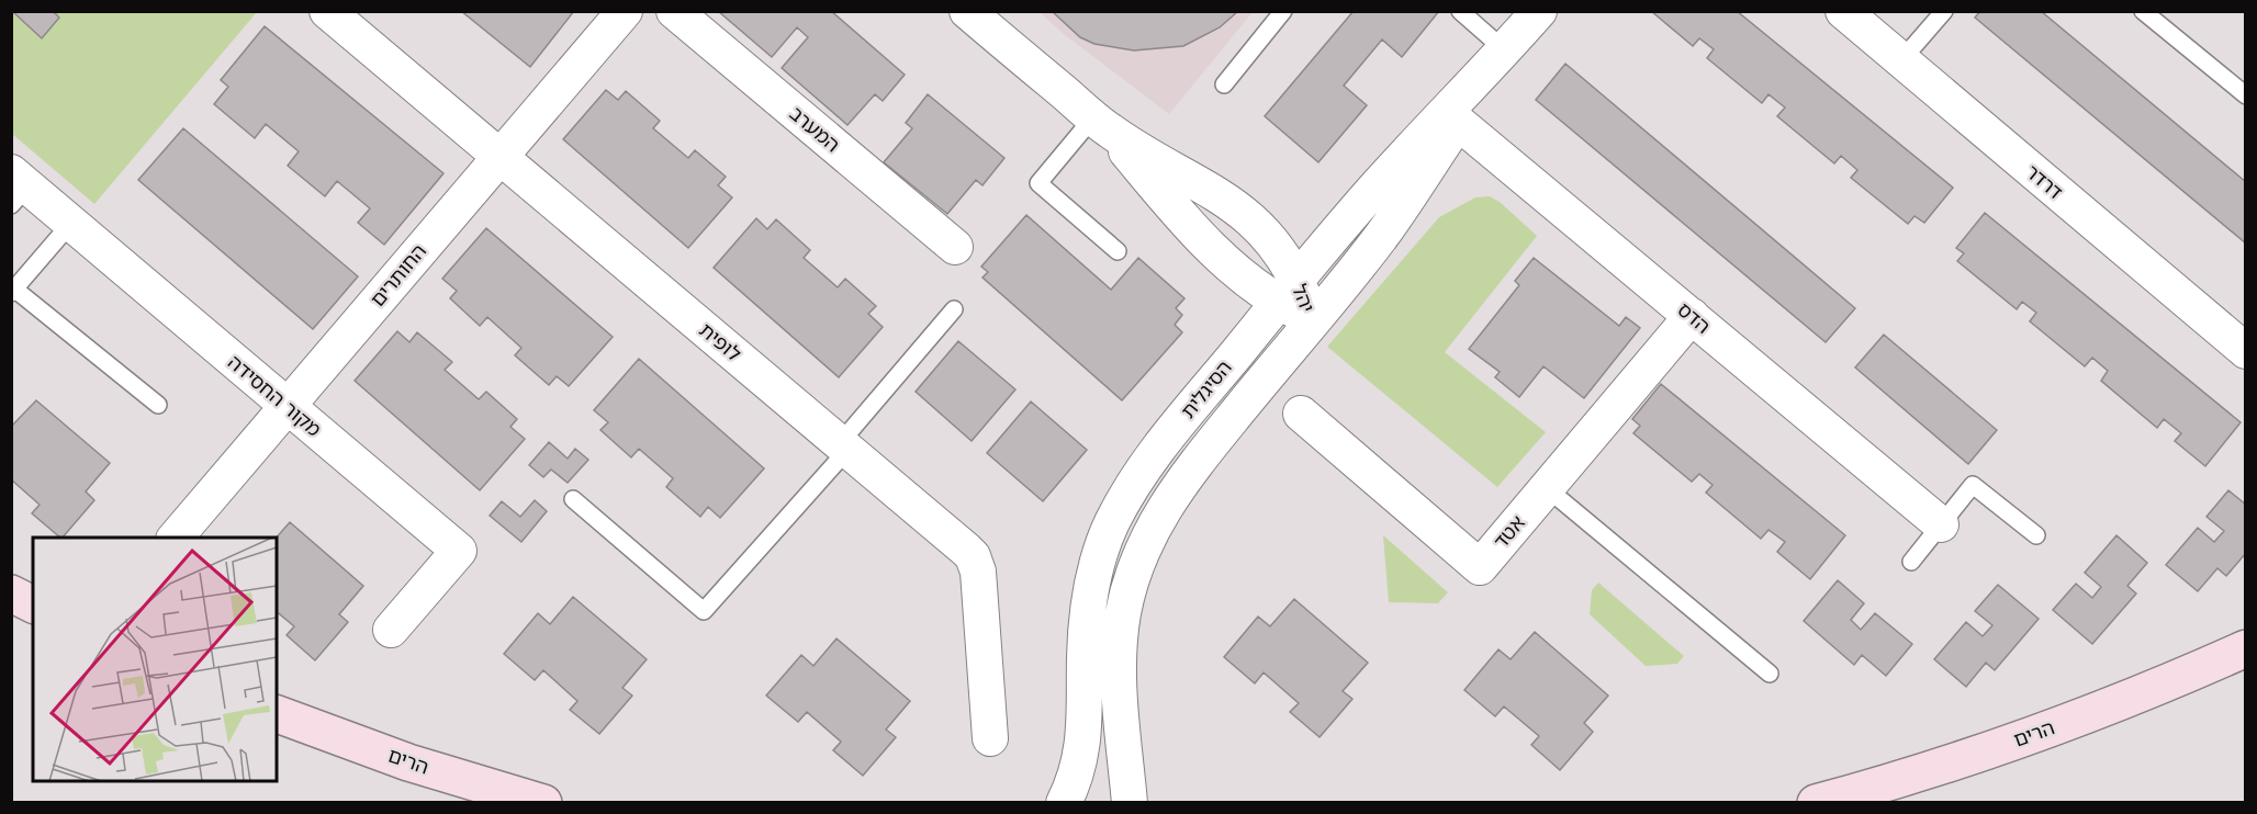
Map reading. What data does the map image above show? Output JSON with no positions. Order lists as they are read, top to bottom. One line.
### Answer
{"streets":{"main road":["הרים"],"street":["המערב","דרדר","החותרים","יהל","הדס","לופית","הסיגלית","מקור החסידה","אטד"]},"crossings":[["החותרים","לופית"],["החותרים","מקור החסידה"],["יהל","הסיגלית"],["הדס","הסיגלית"],["הדס","אטד"]]}
